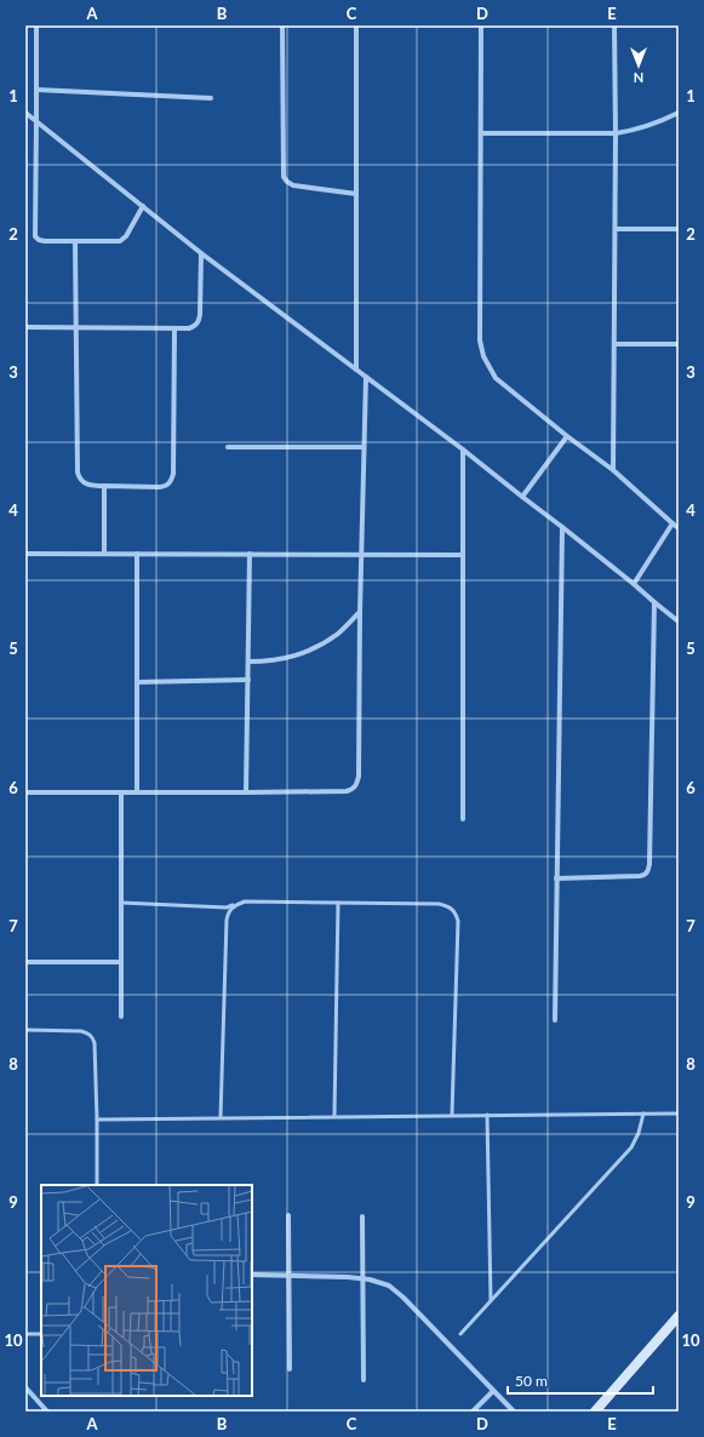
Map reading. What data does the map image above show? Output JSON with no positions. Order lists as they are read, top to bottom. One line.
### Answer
{"scale_bar":"50 m","north":"bottom","grid":{"columns":["A","B","C","D","E"],"rows":["1","2","3","4","5","6","7","8","9","10"]}}
